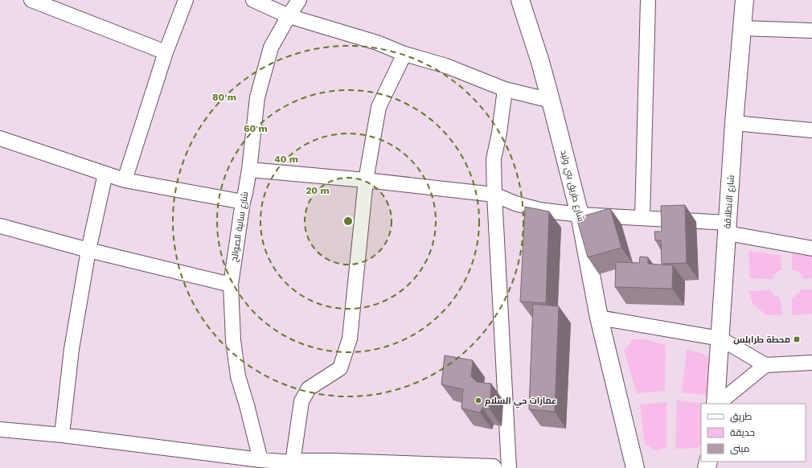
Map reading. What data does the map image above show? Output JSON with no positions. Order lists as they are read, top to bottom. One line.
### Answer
{"streets":{"main road":["شارع طريق بني وليد","شارع الانطلاقة"],"street":["شارع سانية الصوالح"]},"places":{"transit":["محطة طرابلس"],"other":["عمارات حي السلام"]},"legend":["طريق","حديقة","مبنى"],"rings":["80 m","60 m","40 m","20 m"]}
